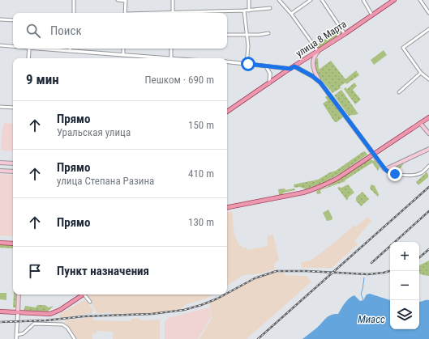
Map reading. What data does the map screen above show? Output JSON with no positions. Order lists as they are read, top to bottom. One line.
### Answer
{"streets":{"main road":["улица 8 Марта"]},"water":["Миасс"],"page":{"search":"Поиск","heading":["9 мин","Пешком · 690 m"],"list":[["Прямо","Уральская улица","150 m"],["Прямо","улица Степана Разина","410 m"],["Прямо","130 m"],"Пункт назначения"],"map_buttons":["+","−"]}}
